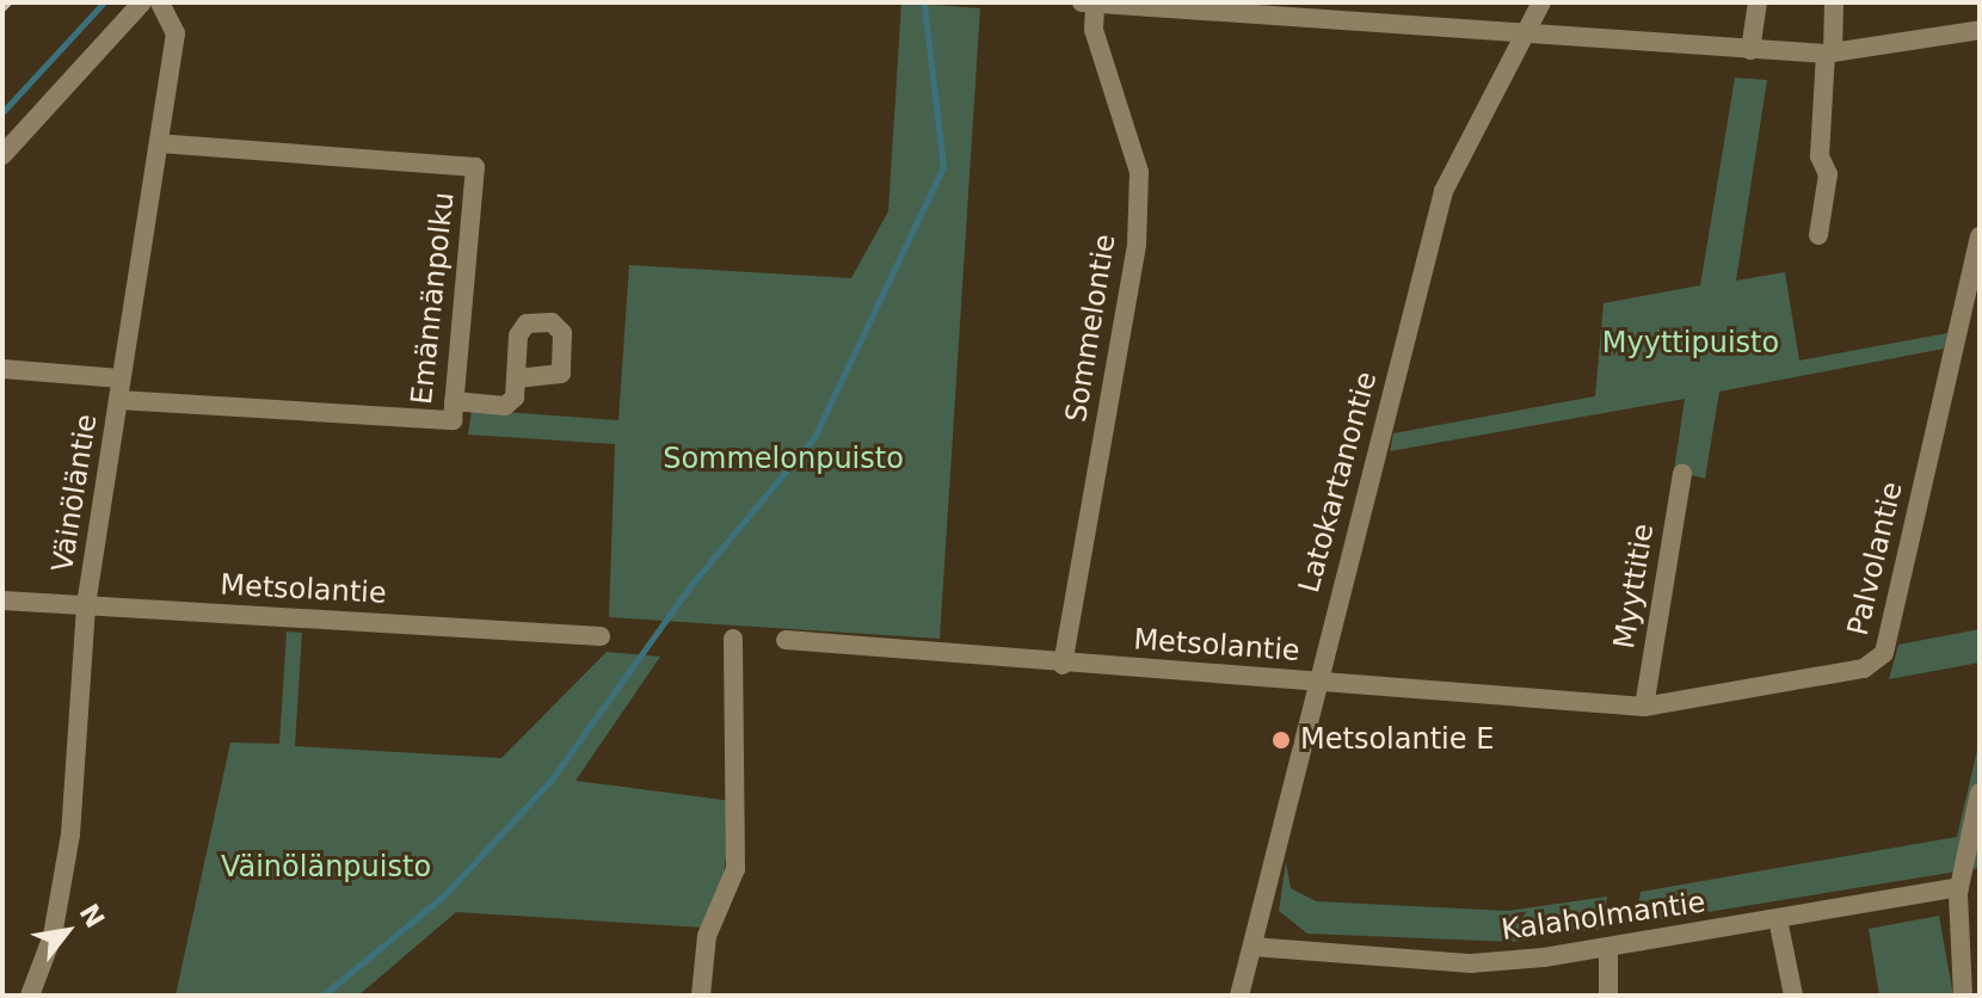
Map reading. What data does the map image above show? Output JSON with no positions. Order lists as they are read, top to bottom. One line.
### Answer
{"streets":{"street":["Emännänpolku","Sommelontie","Latokartanontie","Väinöläntie","Palvolantie","Myyttitie","Metsolantie","Kalaholmantie"]},"crossings":[["Emännänpolku","Väinöläntie"],["Sommelontie","Metsolantie"],["Latokartanontie","Metsolantie"],["Latokartanontie","Kalaholmantie"],["Väinöläntie","Metsolantie"],["Palvolantie","Myyttitie"],["Palvolantie","Metsolantie"],["Myyttitie","Metsolantie"]],"parks":["Myyttipuisto","Sommelonpuisto","Väinölänpuisto"],"places":["Metsolantie E"],"north":"top right"}
